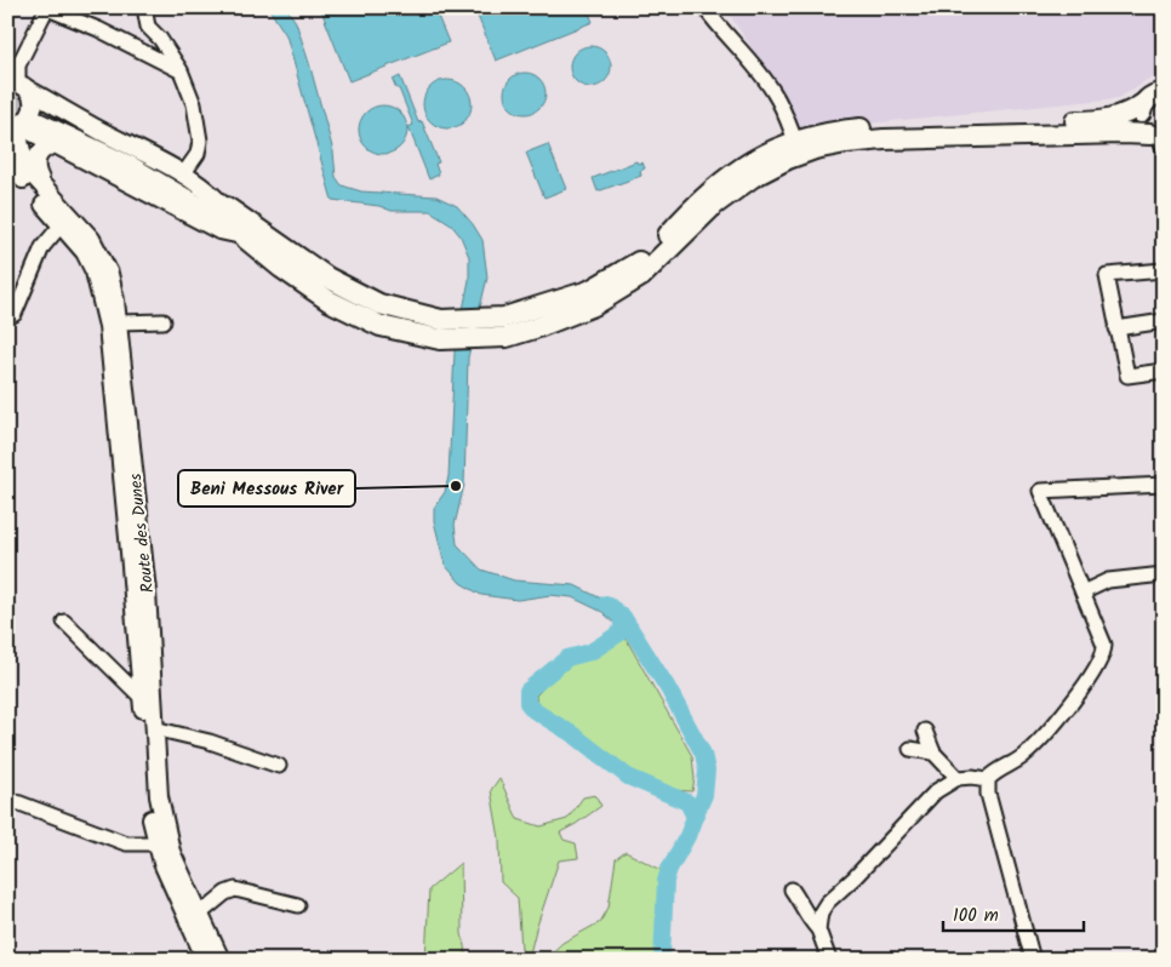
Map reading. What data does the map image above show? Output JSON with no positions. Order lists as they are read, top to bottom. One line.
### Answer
{"streets":{"main road":["Route des Dunes"]},"places":["Beni Messous River"],"scale_bar":"100 m"}
